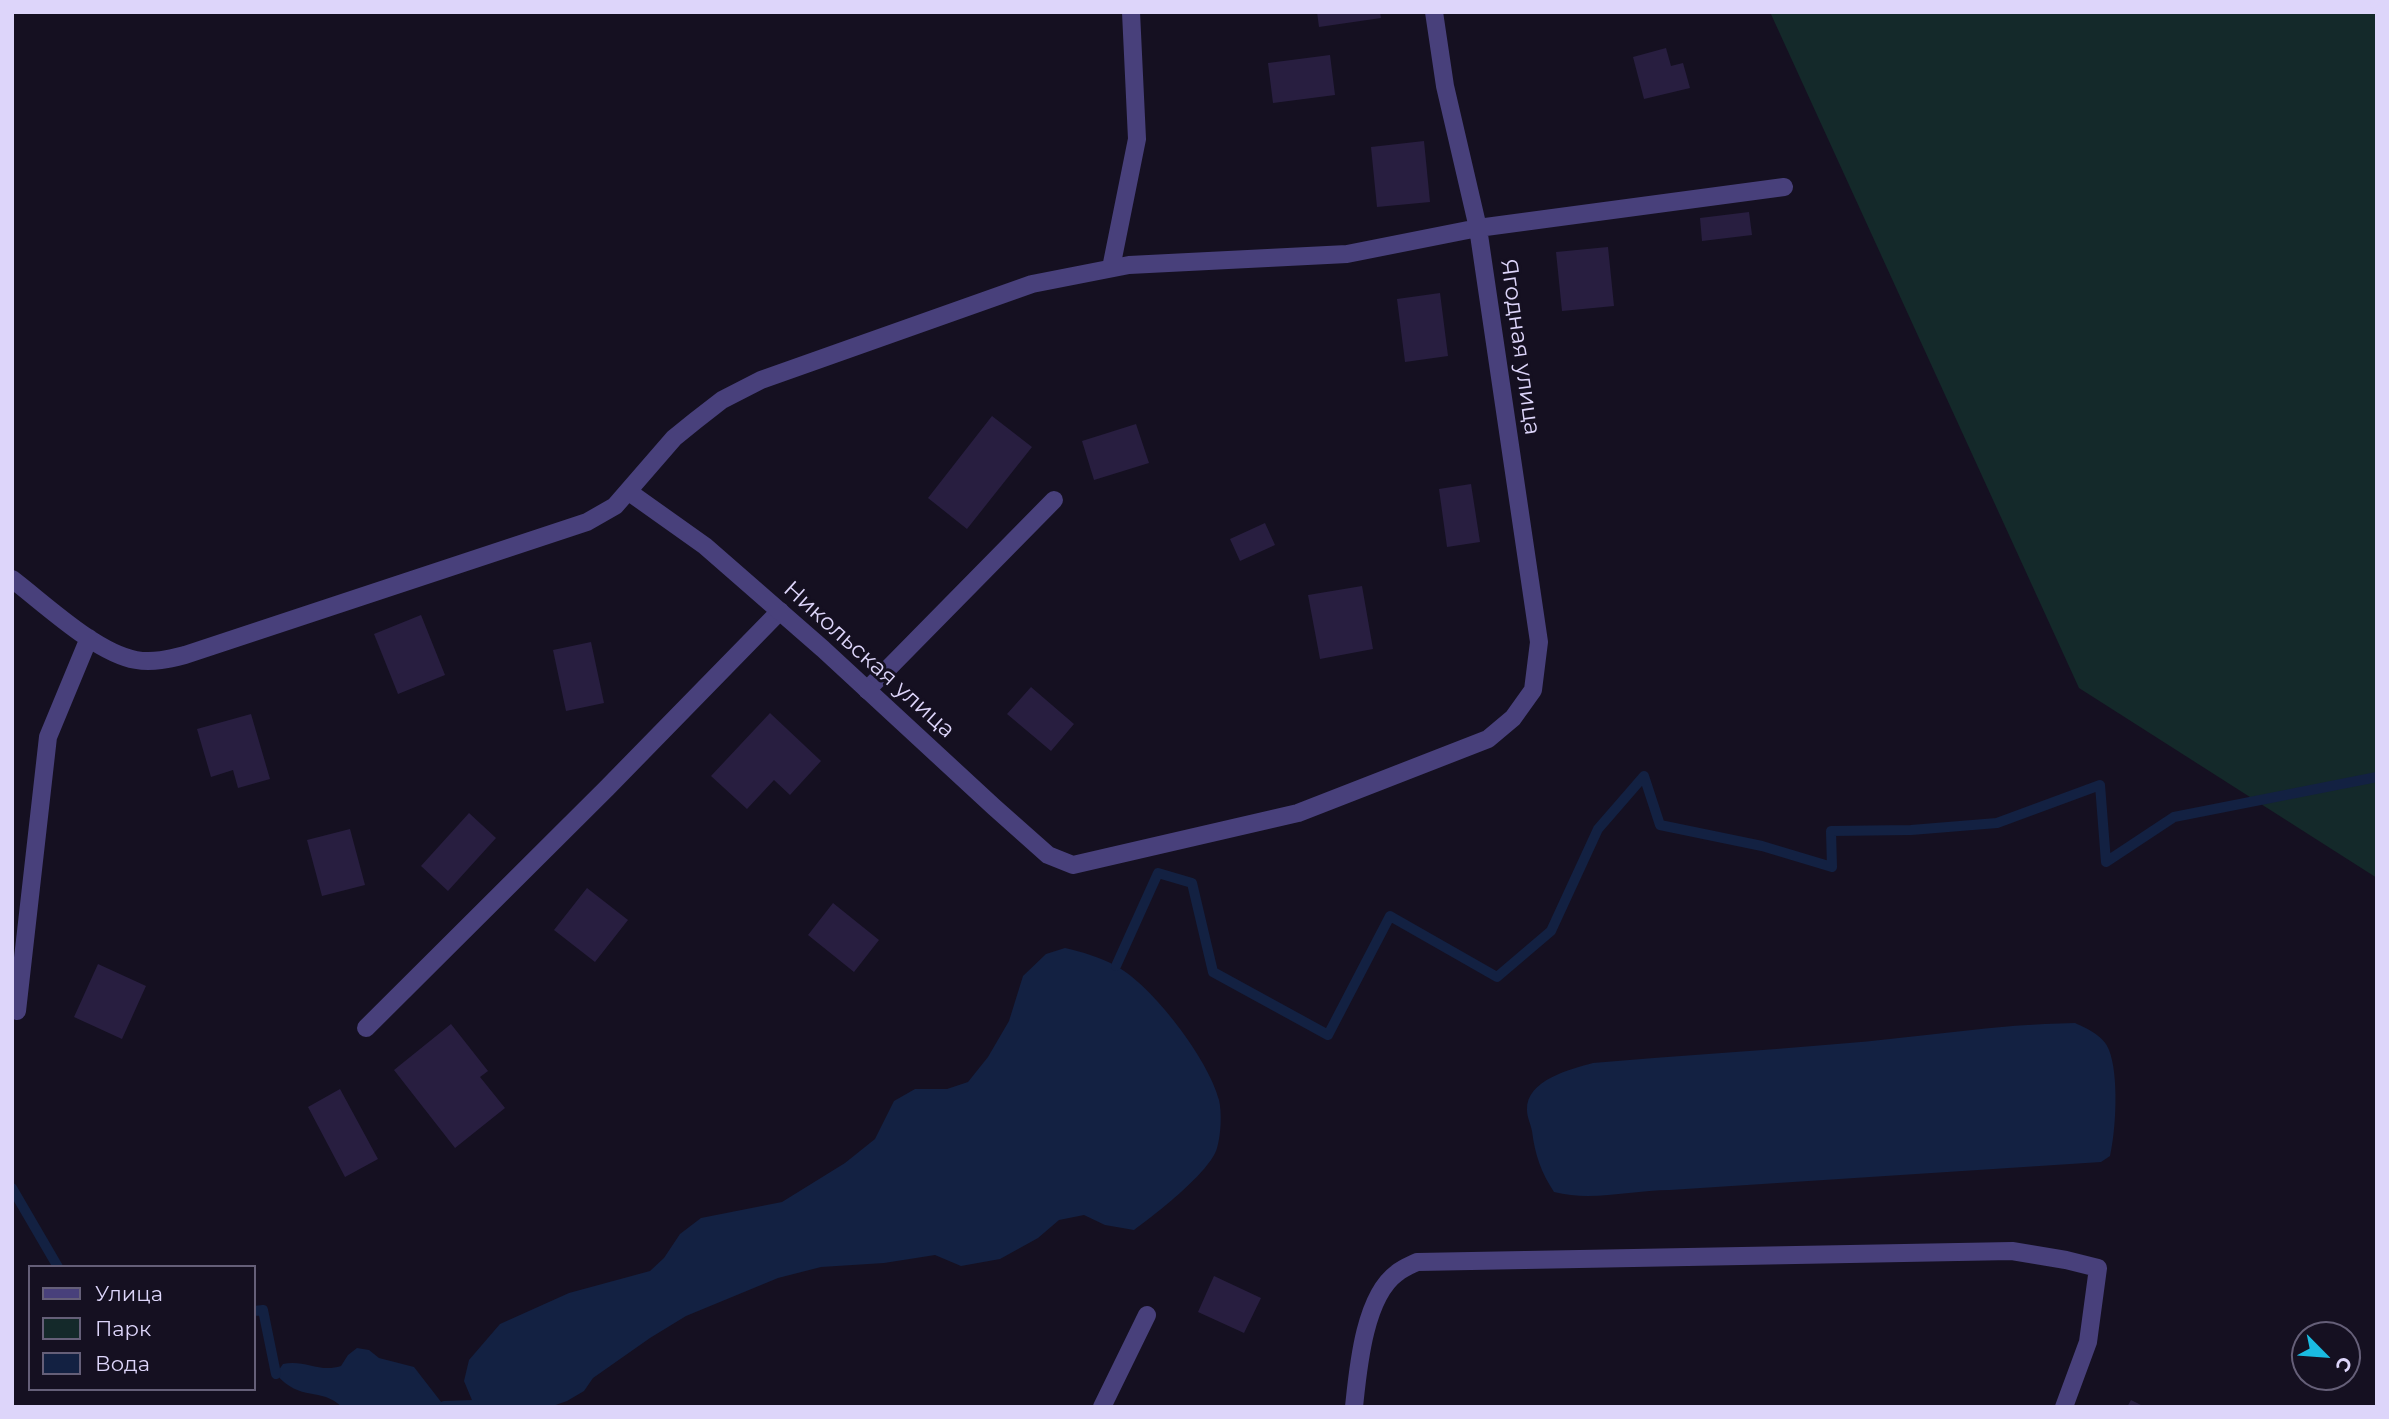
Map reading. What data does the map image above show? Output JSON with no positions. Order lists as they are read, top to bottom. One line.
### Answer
{"streets":{"street":["Ягодная улица","Никольская улица"]},"crossings":[["Ягодная улица","Никольская улица"]],"legend":["Улица","Парк","Вода"],"north":"bottom right"}
